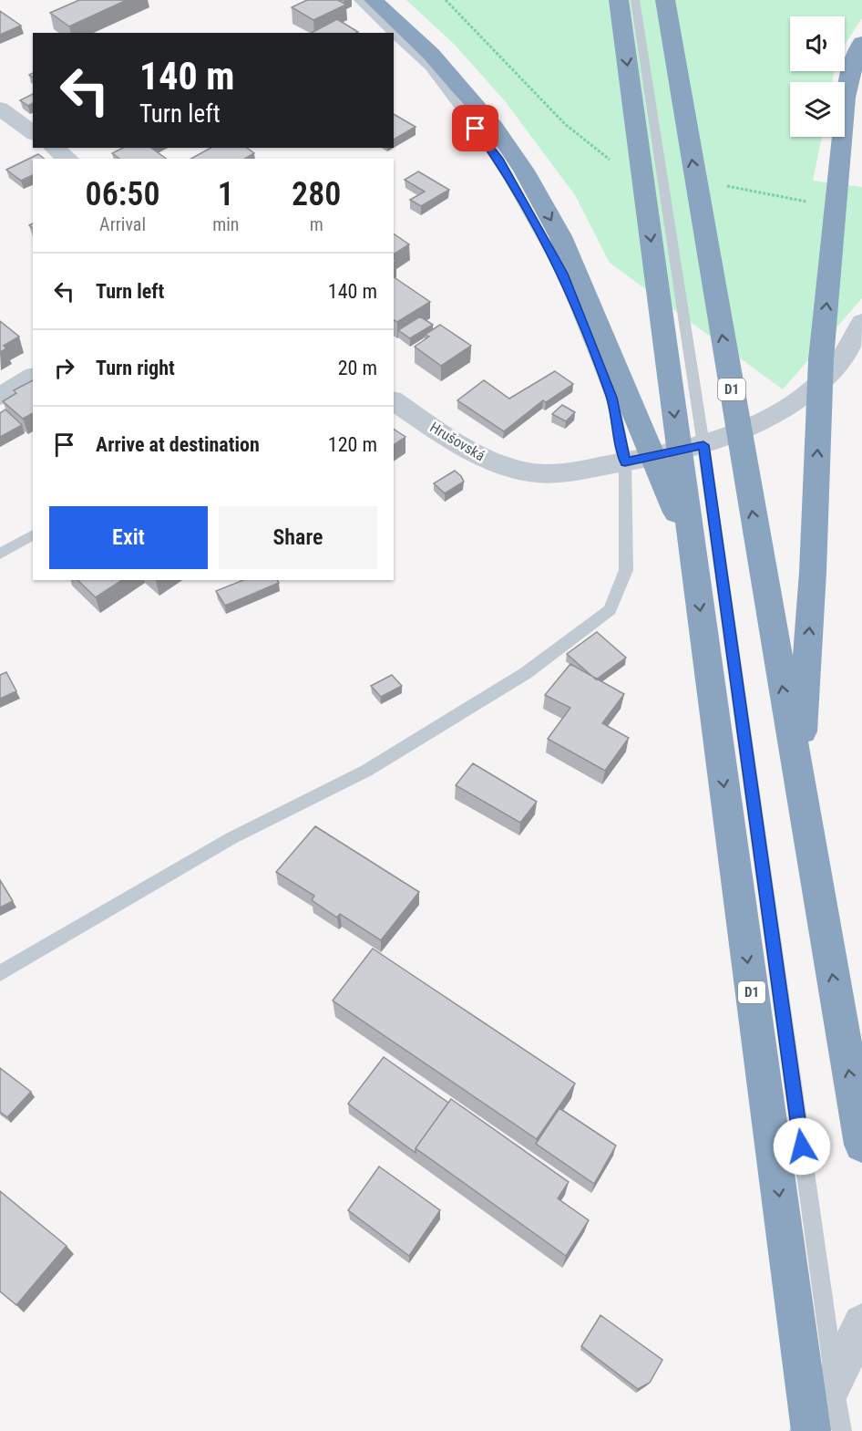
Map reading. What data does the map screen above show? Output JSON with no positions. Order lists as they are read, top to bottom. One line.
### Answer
{"streets":{"highway":["D1"],"street":["Hrušovská"]},"page":{"turn":["140 m","Turn left"],"eta":["06:50","Arrival","1","min","280","m"],"list":[{"name":"Turn left","value":"140 m"},{"name":"Turn right","value":"20 m"},{"name":"Arrive at destination","value":"120 m"}],"buttons":["Exit","Share"]}}
